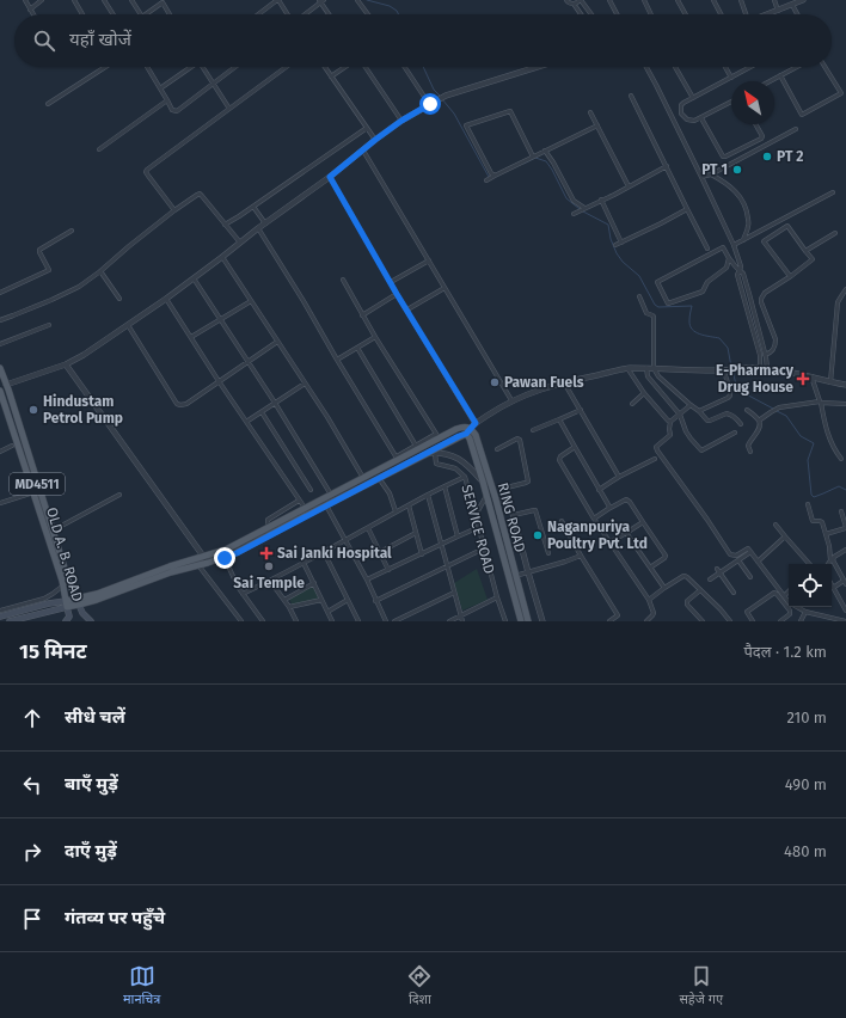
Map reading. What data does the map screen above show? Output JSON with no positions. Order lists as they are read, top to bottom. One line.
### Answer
{"streets":{"main road":["MD4511","RING ROAD","OLD A. B. ROAD"],"street":["SERVICE ROAD"]},"places":{"other":["PT 2","PT 1","Pawan Fuels","Hindustam Petrol Pump","Naganpuriya Poultry Pvt. Ltd","Sai Temple"],"health":["E-Pharmacy Drug House","Sai Janki Hospital"]},"north":"top left","page":{"search":"यहाँ खोजें","heading":["15 मिनट","पैदल · 1.2 km"],"list":[["सीधे चलें","210 m"],["बाएँ मुड़ें","490 m"],["दाएँ मुड़ें","480 m"],"गंतव्य पर पहुँचे"],"nav":["मानचित्र","दिशा","सहेजे गए"]}}
